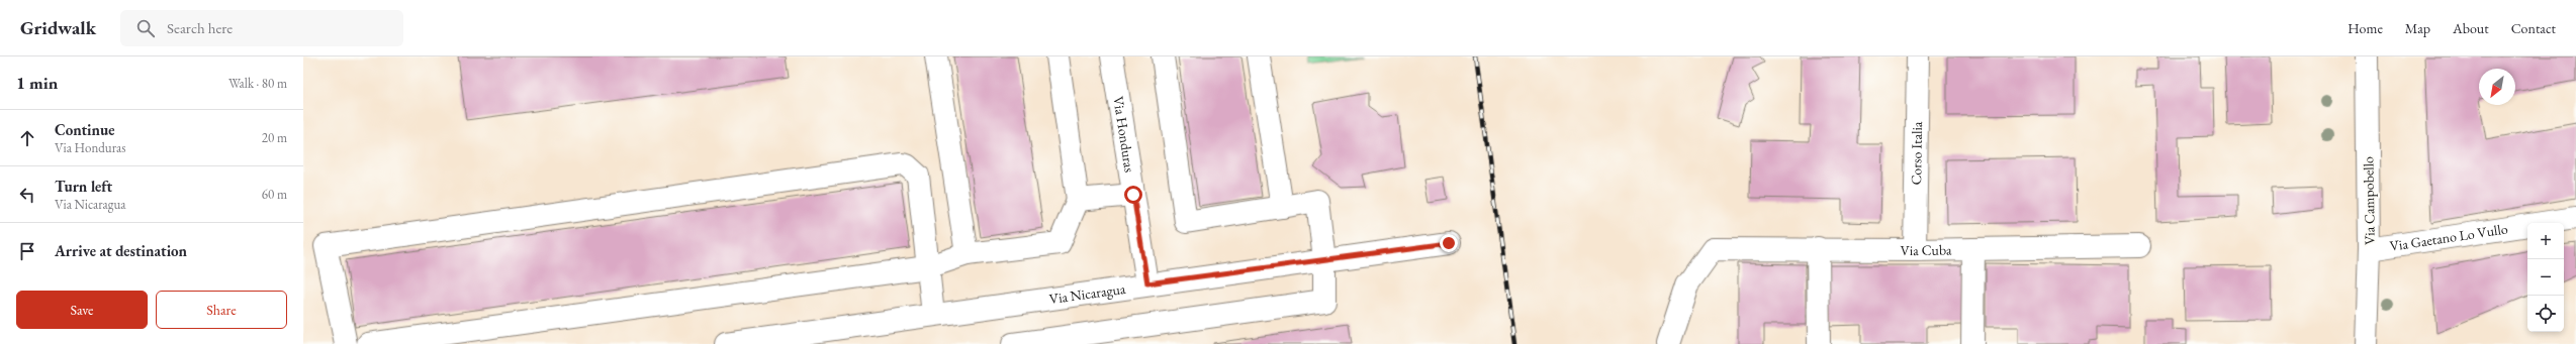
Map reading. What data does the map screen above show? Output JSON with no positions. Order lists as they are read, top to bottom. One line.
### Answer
{"streets":{"street":["Via Honduras","Corso Italia","Via Campobello","Via Gaetano Lo Vullo","Via Cuba","Via Nicaragua"]},"crossings":[["Via Honduras","Via Nicaragua"],["Corso Italia","Via Cuba"],["Via Campobello","Via Gaetano Lo Vullo"]],"north":"bottom left","page":{"header":"Gridwalk","search":"Search here","nav":["Home","Map","About","Contact"],"heading":["1 min","Walk · 80 m"],"list":[["Continue","Via Honduras","20 m"],["Turn left","Via Nicaragua","60 m"],"Arrive at destination"],"map_buttons":["+","−"],"buttons":["Save","Share"]}}
